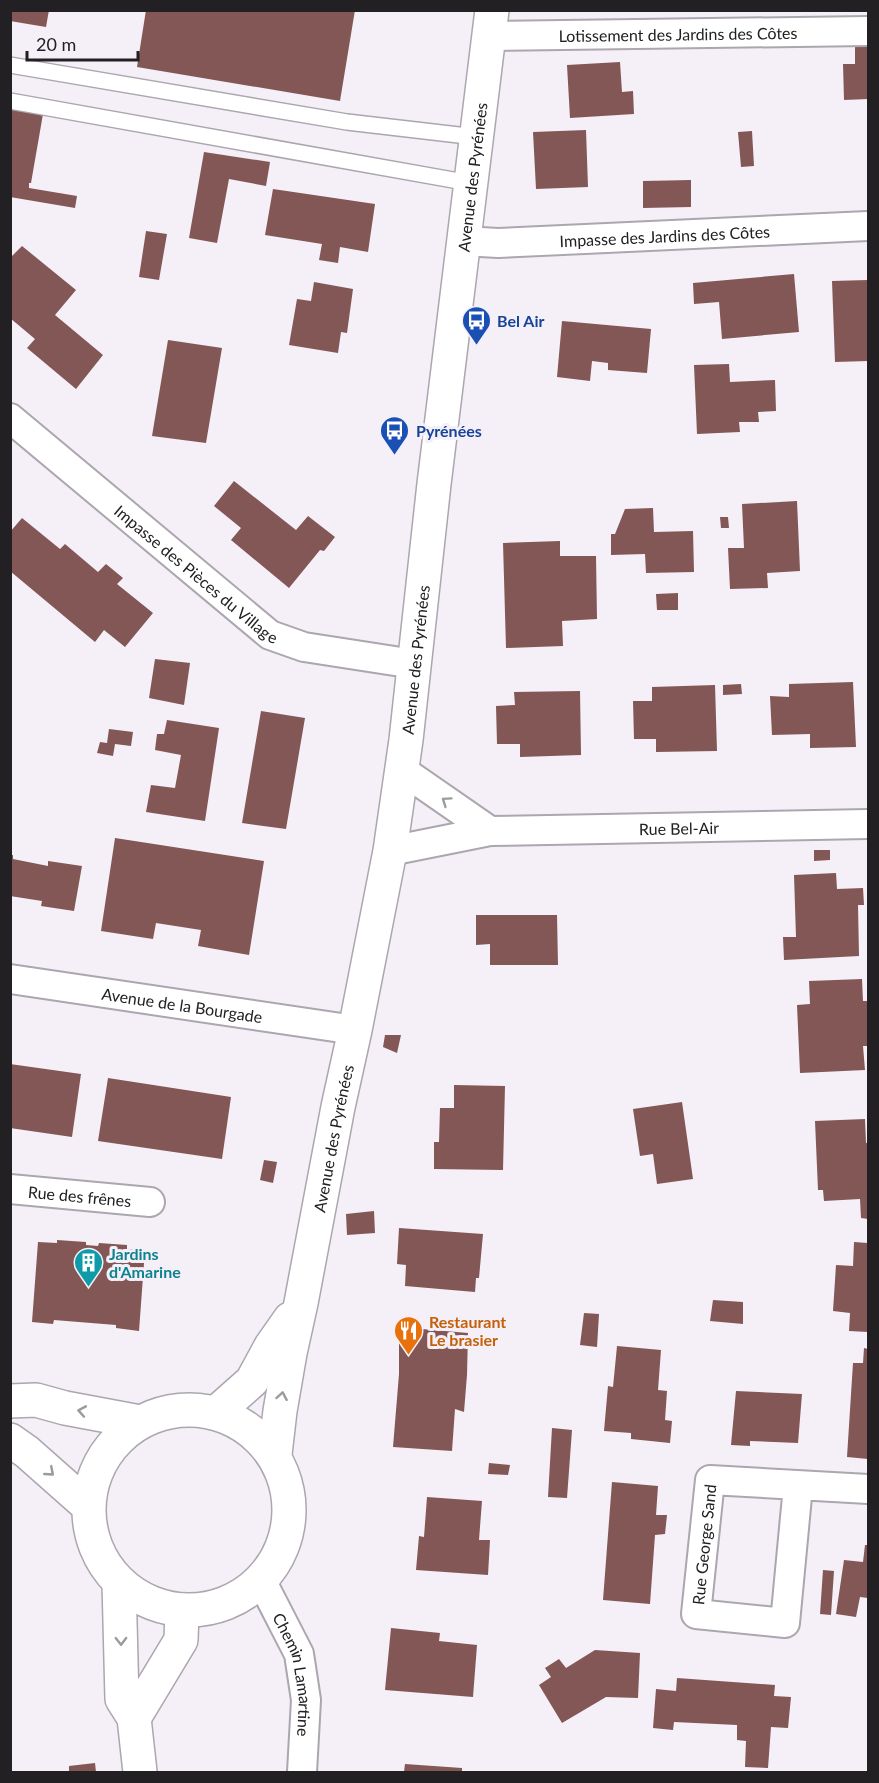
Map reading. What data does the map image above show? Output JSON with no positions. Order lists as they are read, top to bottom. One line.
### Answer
{"streets":{"main road":["Avenue des Pyrénées"],"street":["Lotissement des Jardins des Côtes","Impasse des Jardins des Côtes","Impasse des Pièces du Village","Rue Bel-Air","Avenue de la Bourgade","Rue des frênes","Rue George Sand","Chemin Lamartine"]},"crossings":[["Lotissement des Jardins des Côtes","Avenue des Pyrénées"],["Avenue des Pyrénées","Impasse des Jardins des Côtes"],["Avenue des Pyrénées","Impasse des Pièces du Village"],["Avenue des Pyrénées","Rue Bel-Air"],["Avenue des Pyrénées","Avenue de la Bourgade"],["Avenue des Pyrénées","Chemin Lamartine"]],"places":{"bus stop":["Bel Air","Pyrénées"],"building":["Jardins d'Amarine"],"restaurant":["Restaurant Le brasier"]},"scale_bar":"20 m"}
